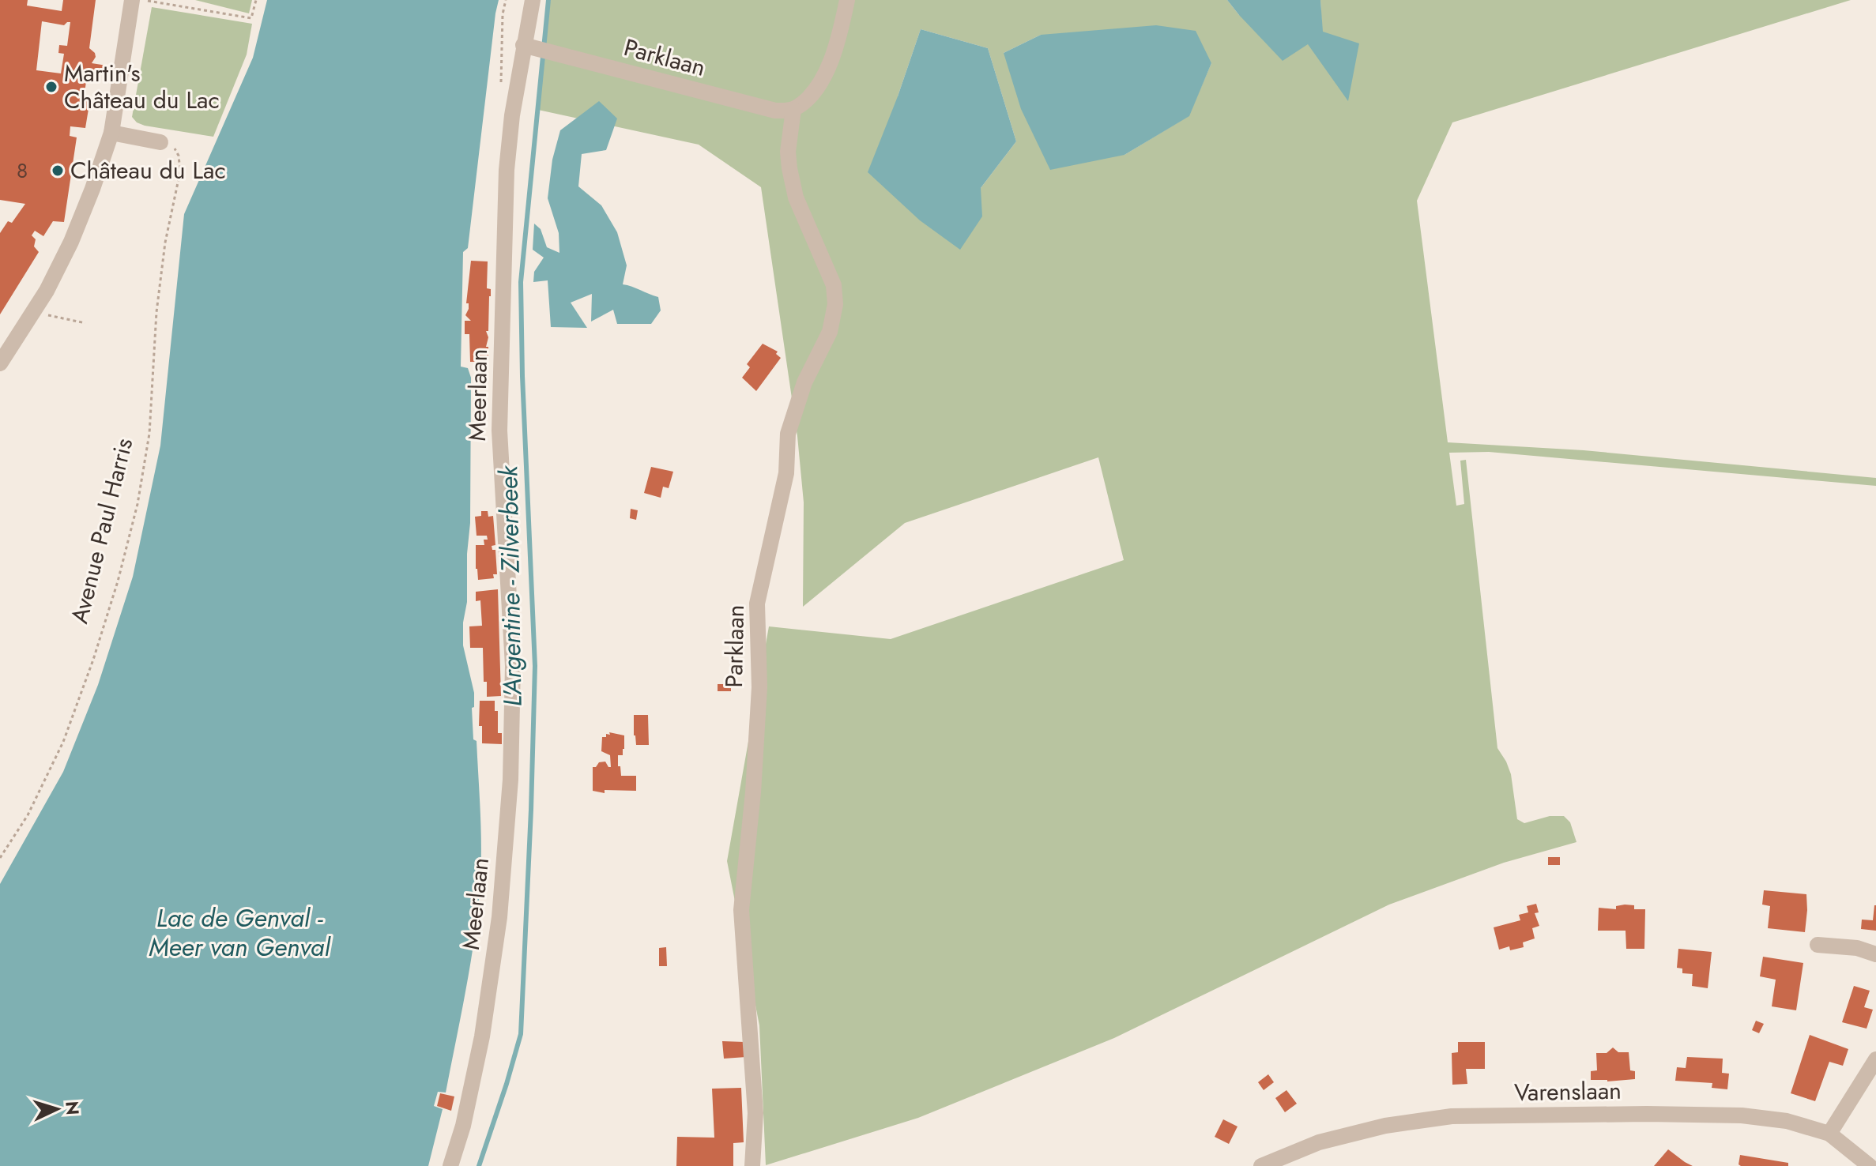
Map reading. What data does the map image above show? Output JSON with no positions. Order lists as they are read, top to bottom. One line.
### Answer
{"streets":{"street":["Parklaan","Meerlaan","Varenslaan"],"path":["Avenue Paul Harris"]},"crossings":[["Parklaan","Meerlaan"]],"water":["L'Argentine - Zilverbeek","Lac de Genval - Meer van Genval"],"places":["Martin's Château du Lac","Château du Lac"],"house_numbers":["8"],"north":"right"}
